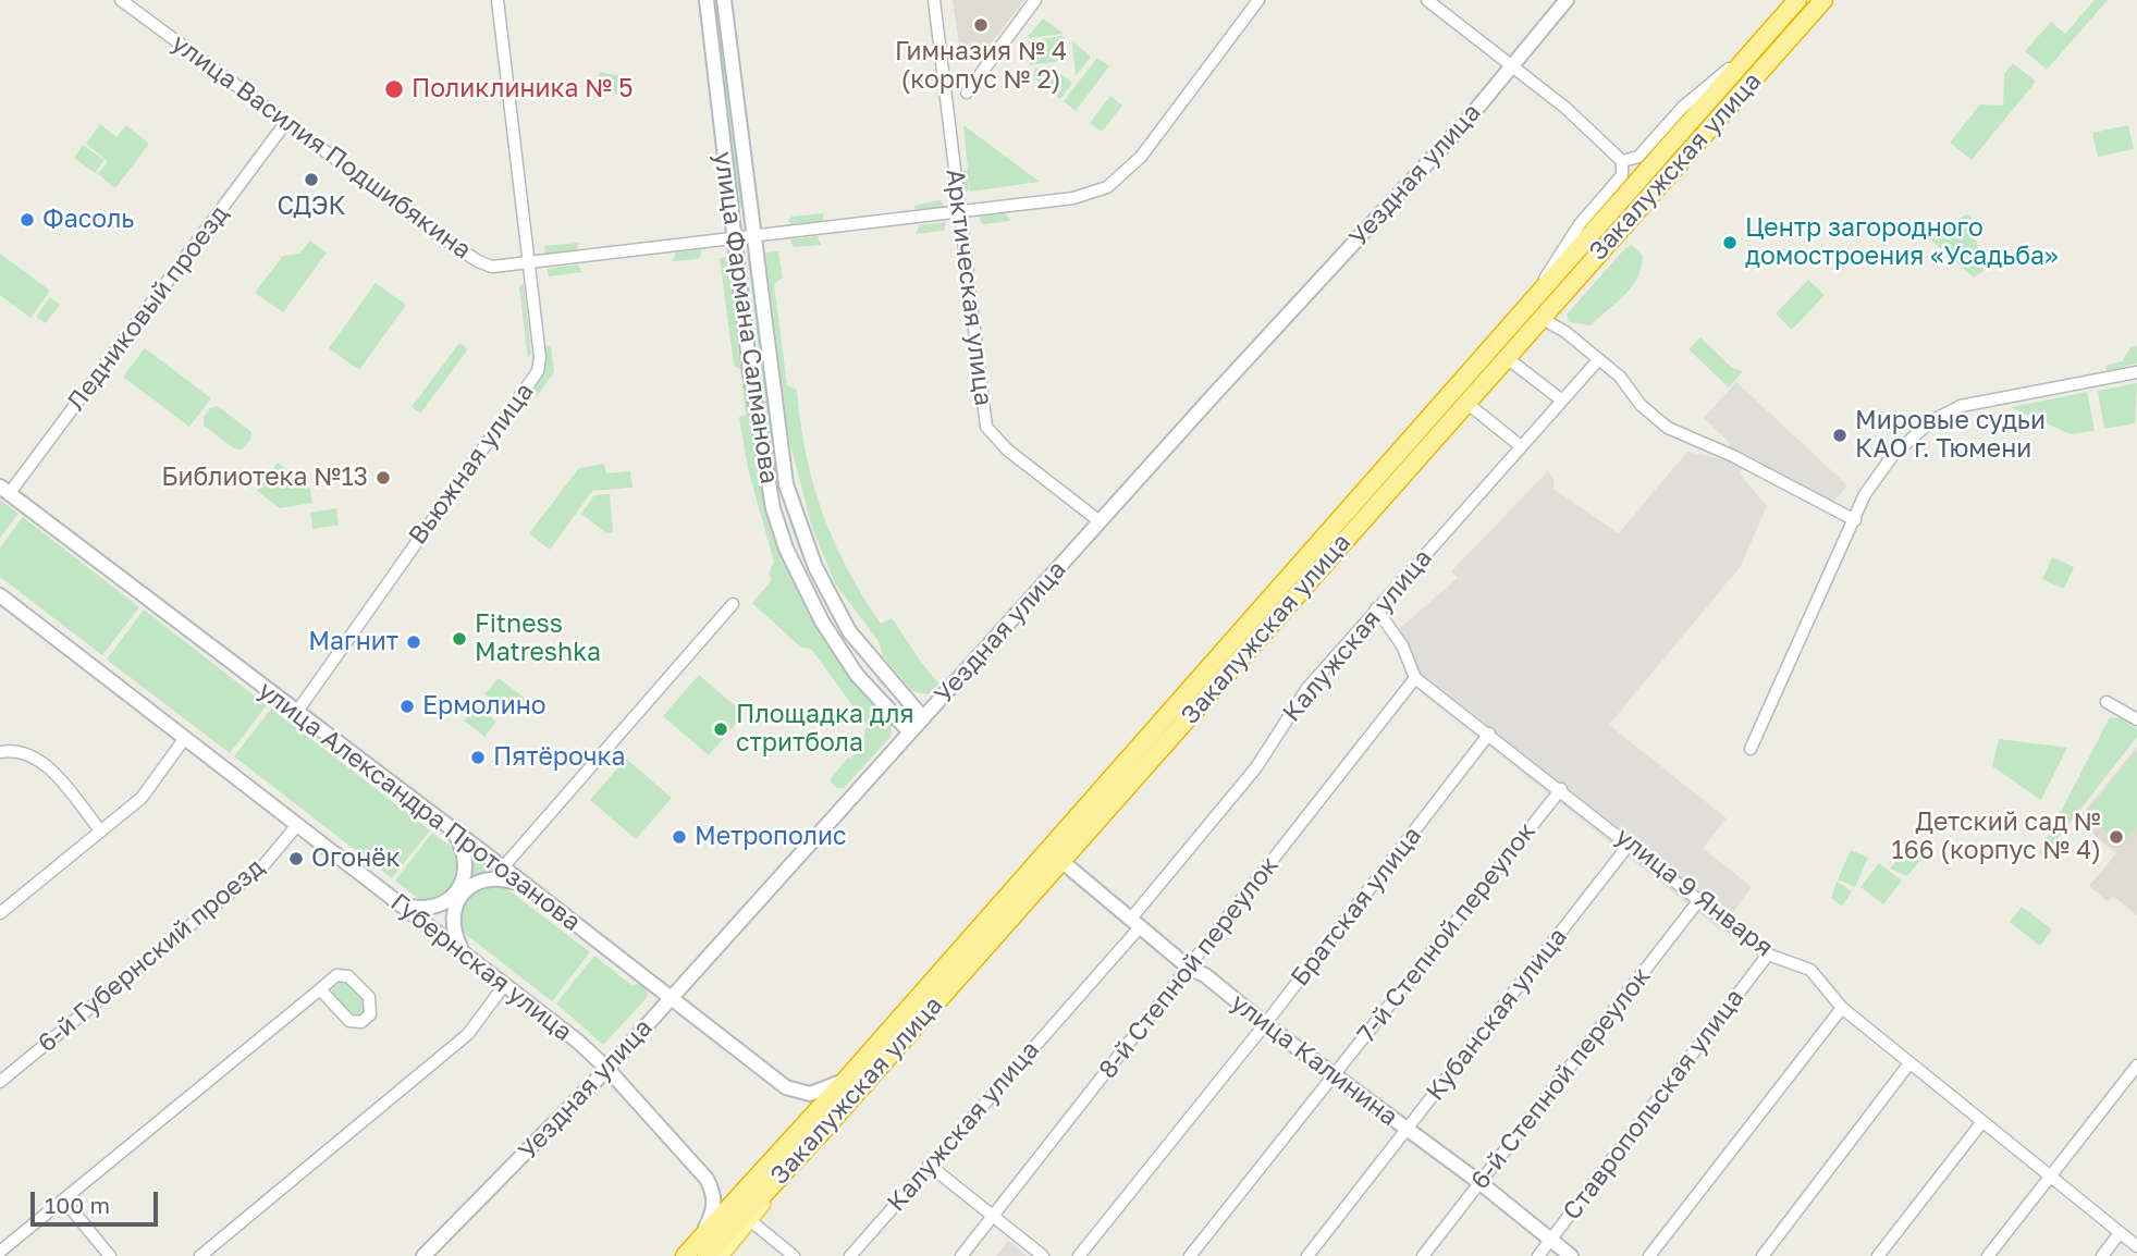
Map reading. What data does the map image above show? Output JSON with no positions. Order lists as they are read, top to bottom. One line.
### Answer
{"streets":{"highway":["Закалужская улица"],"street":["улица Василия Подшибякина","Уездная улица","Арктическая улица","Ледниковый проезд","улица Фармана Салманова","Вьюжная улица","Калужская улица","улица Александра Протозанова","улица 9 Января","Братская улица","7-й Степной переулок","6-й Губернский проезд","Губернская улица","8-й Степной переулок","Кубанская улица","улица Калинина","6-й Степной переулок","Ставропольская улица"]},"crossings":[["улица Василия Подшибякина","Арктическая улица"],["улица Василия Подшибякина","Ледниковый проезд"],["улица Василия Подшибякина","улица Фармана Салманова"],["улица Василия Подшибякина","Вьюжная улица"],["Закалужская улица","Губернская улица"],["Закалужская улица","улица Калинина"],["Уездная улица","Арктическая улица"],["Уездная улица","улица Фармана Салманова"],["Уездная улица","улица Александра Протозанова"],["Уездная улица","Губернская улица"],["Ледниковый проезд","улица Александра Протозанова"],["Вьюжная улица","улица Александра Протозанова"],["Калужская улица","улица Калинина"],["улица 9 Января","Братская улица"],["улица 9 Января","7-й Степной переулок"],["улица 9 Января","8-й Степной переулок"],["улица 9 Января","Кубанская улица"],["улица 9 Января","6-й Степной переулок"],["улица 9 Января","Ставропольская улица"],["Братская улица","улица Калинина"],["7-й Степной переулок","улица Калинина"],["6-й Губернский проезд","Губернская улица"],["8-й Степной переулок","улица Калинина"],["Кубанская улица","улица Калинина"],["улица Калинина","6-й Степной переулок"],["улица Калинина","Ставропольская улица"]],"places":["Гимназия № 4 (корпус № 2)","Поликлиника № 5","СДЭК","Фасоль","Центр загородного домостроения «Усадьба»","Мировые судьи КАО г. Тюмени","Библиотека №13","Fitness Matreshka","Магнит","Ермолино","Площадка для стритбола","Пятёрочка","Метрополис","Детский сад № 166 (корпус № 4)","Огонёк"],"scale_bar":"100 m"}
